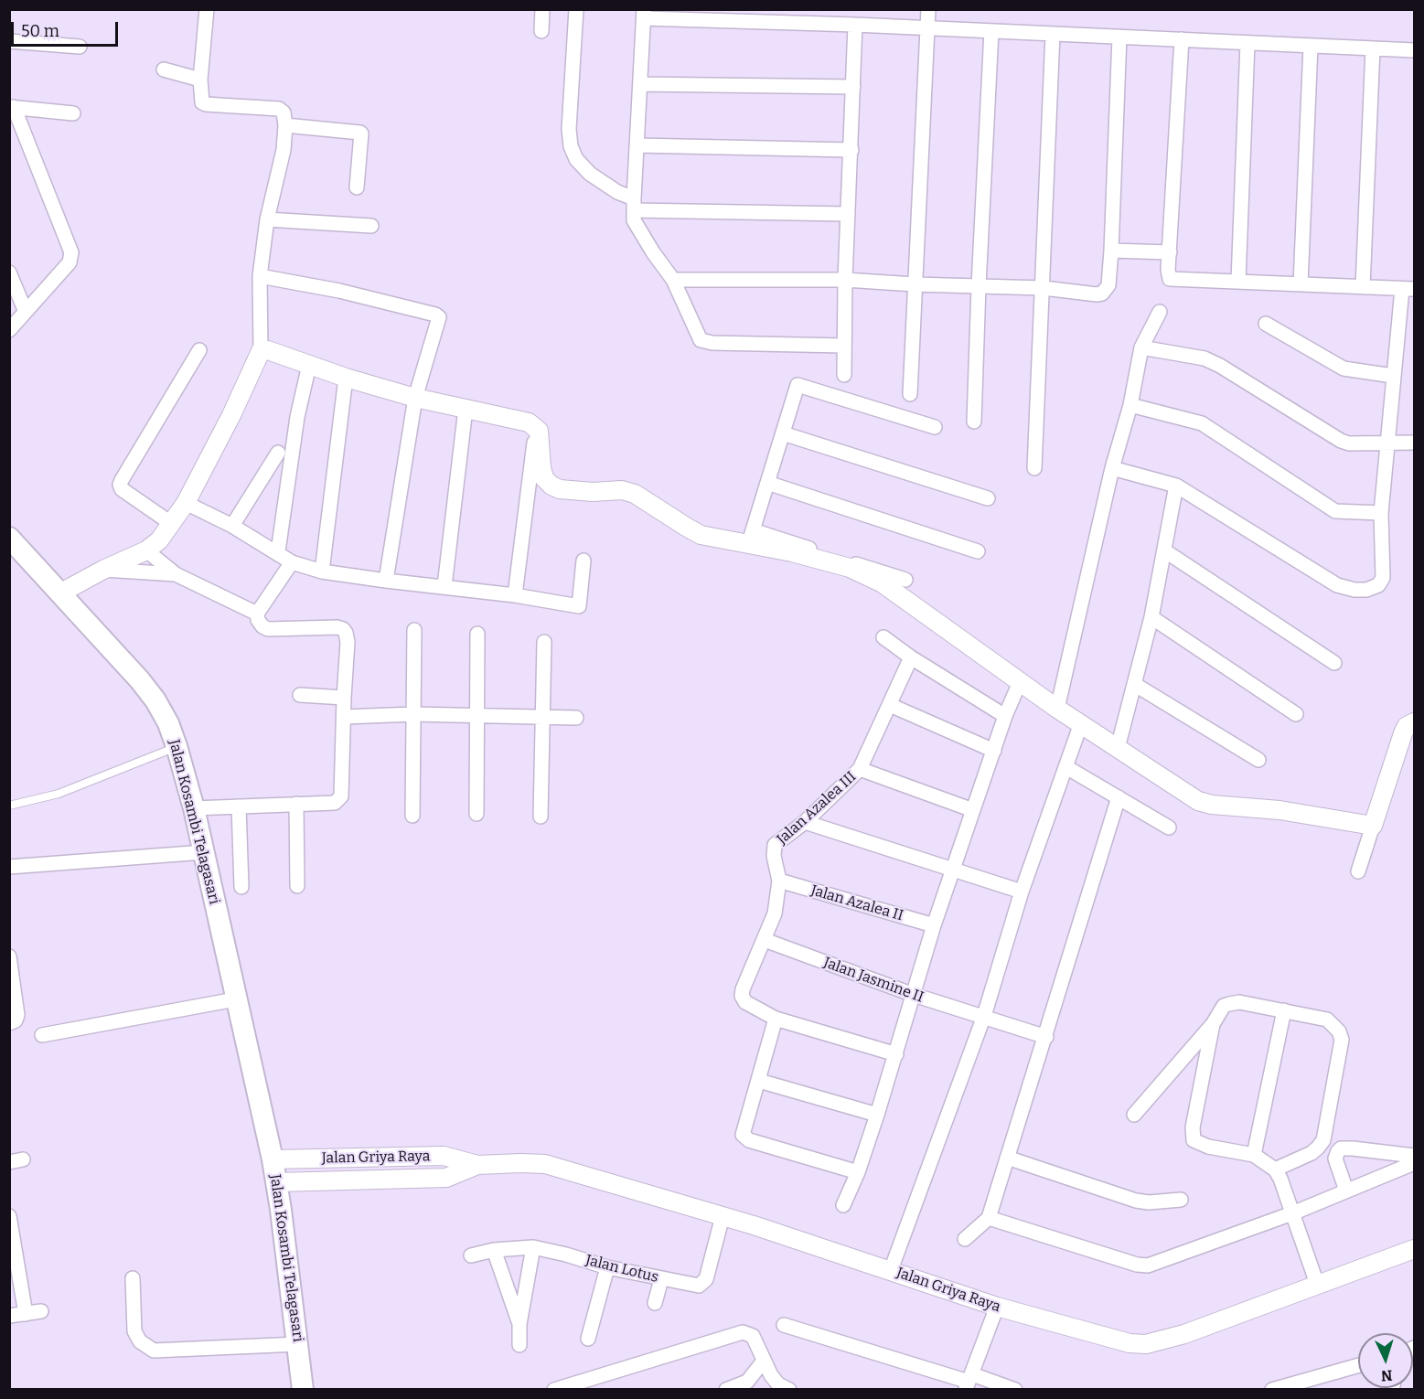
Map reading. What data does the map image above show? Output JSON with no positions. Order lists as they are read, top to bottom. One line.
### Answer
{"streets":{"main road":["Jalan Kosambi Telagasari"],"street":["Jalan Azalea III","Jalan Azalea II","Jalan Jasmine II","Jalan Griya Raya","Jalan Lotus"]},"crossings":[["Jalan Azalea III","Jalan Azalea II"],["Jalan Azalea III","Jalan Jasmine II"],["Jalan Kosambi Telagasari","Jalan Griya Raya"],["Jalan Griya Raya","Jalan Lotus"]],"scale_bar":"50 m","north":"bottom"}
